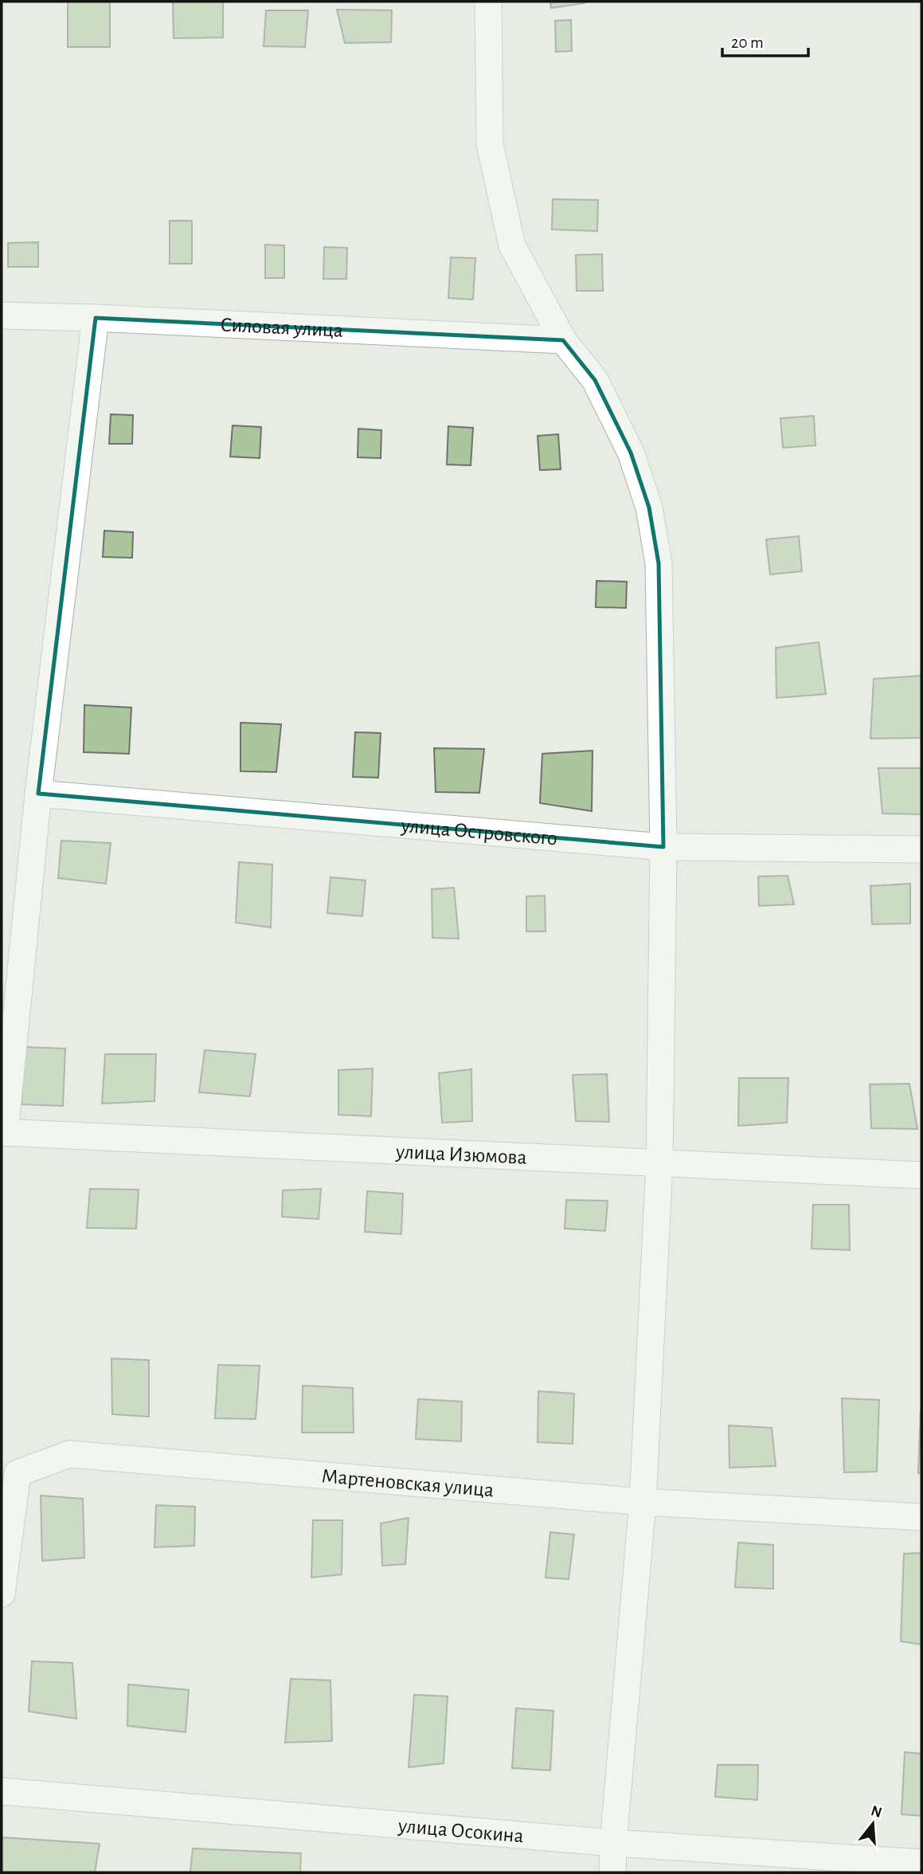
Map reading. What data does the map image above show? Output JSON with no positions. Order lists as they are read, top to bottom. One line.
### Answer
{"streets":{"street":["Силовая улица","улица Островского","улица Изюмова","Мартеновская улица","улица Осокина"]},"scale_bar":"20 m","north":"top"}
